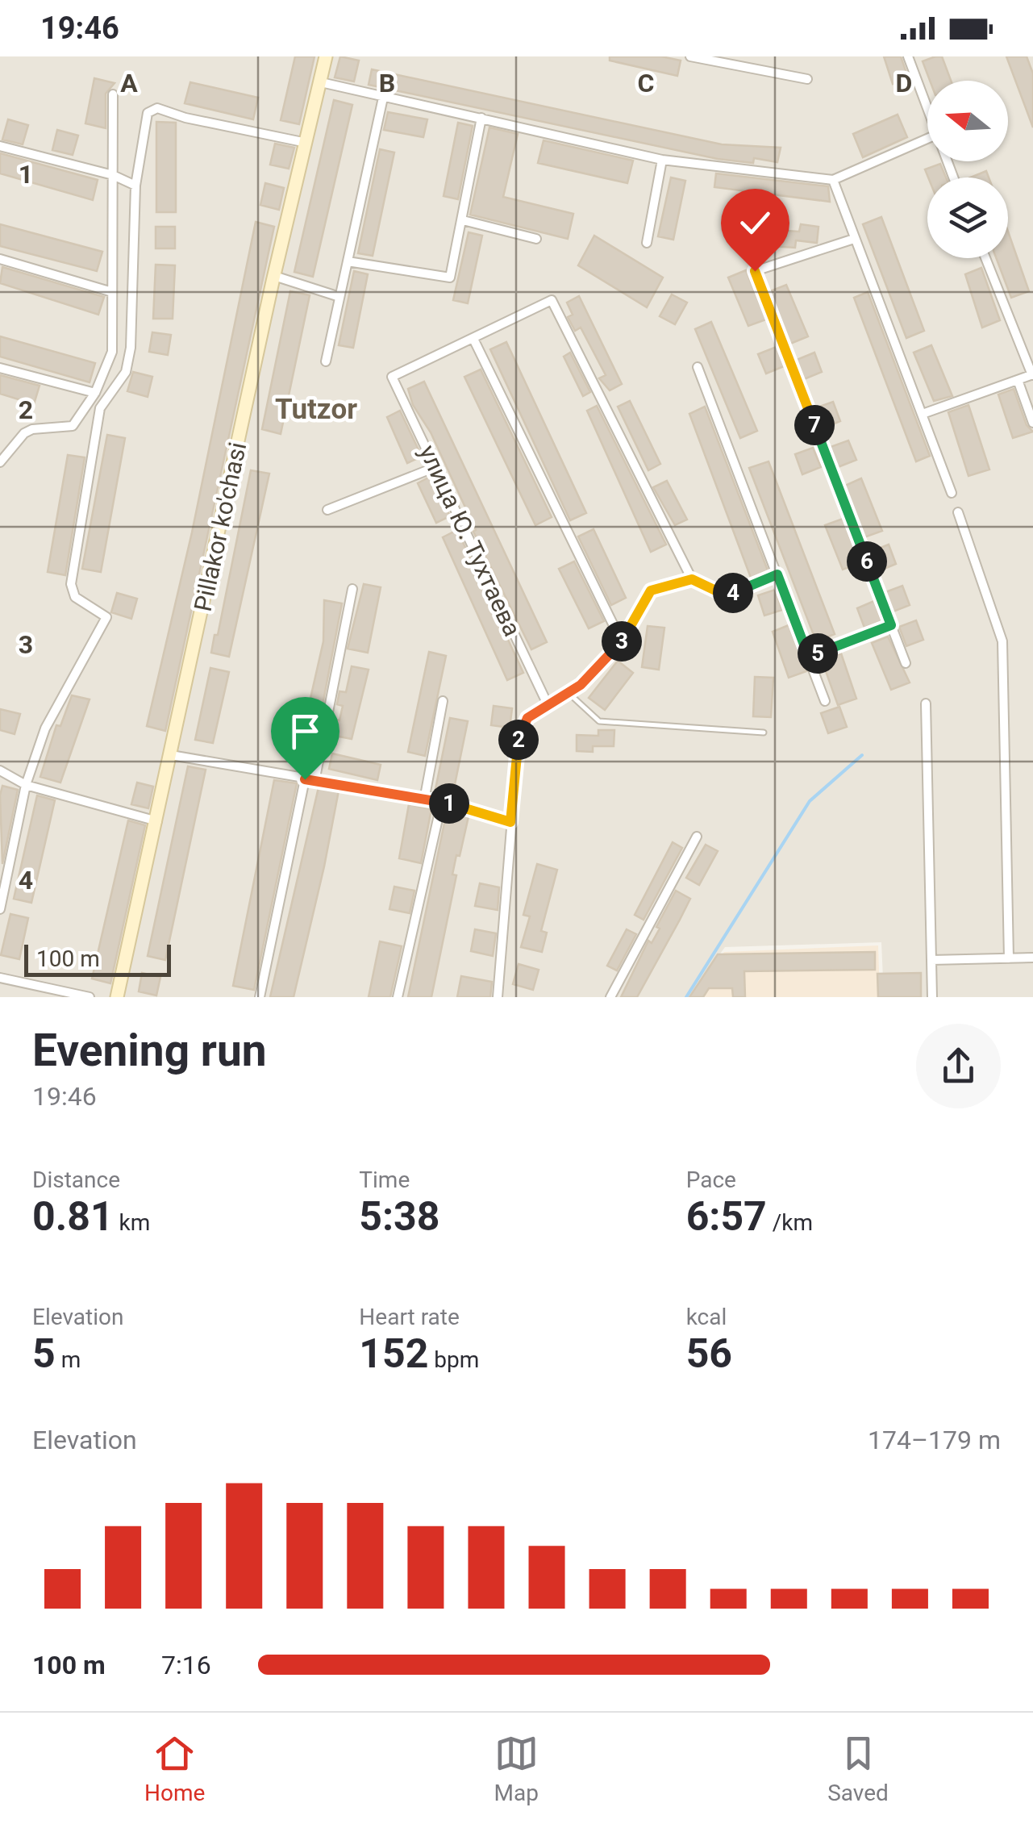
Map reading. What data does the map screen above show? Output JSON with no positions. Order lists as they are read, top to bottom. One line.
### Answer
{"streets":{"street":["Pillakor ko'chasi","улица Ю. Тухтаева"]},"districts":["Tutzor"],"scale_bar":"100 m","north":"left","page":{"status":"19:46","pins":["7","6","4","3","5","2","1"],"scale":"100 m","heading":["Evening run","19:46"],"stats":[["Distance","0.81 km"],["Time","5:38"],["Pace","6:57 /km"],["Elevation","5 m"],["Heart rate","152 bpm"],["kcal","56"]],"chart":["Elevation","174–179 m"],"list":[{"name":"100 m","note":"7:16"}],"tabs":["Home","Map","Saved"]},"grid":{"columns":["A","B","C","D"],"rows":["1","2","3","4"]}}
